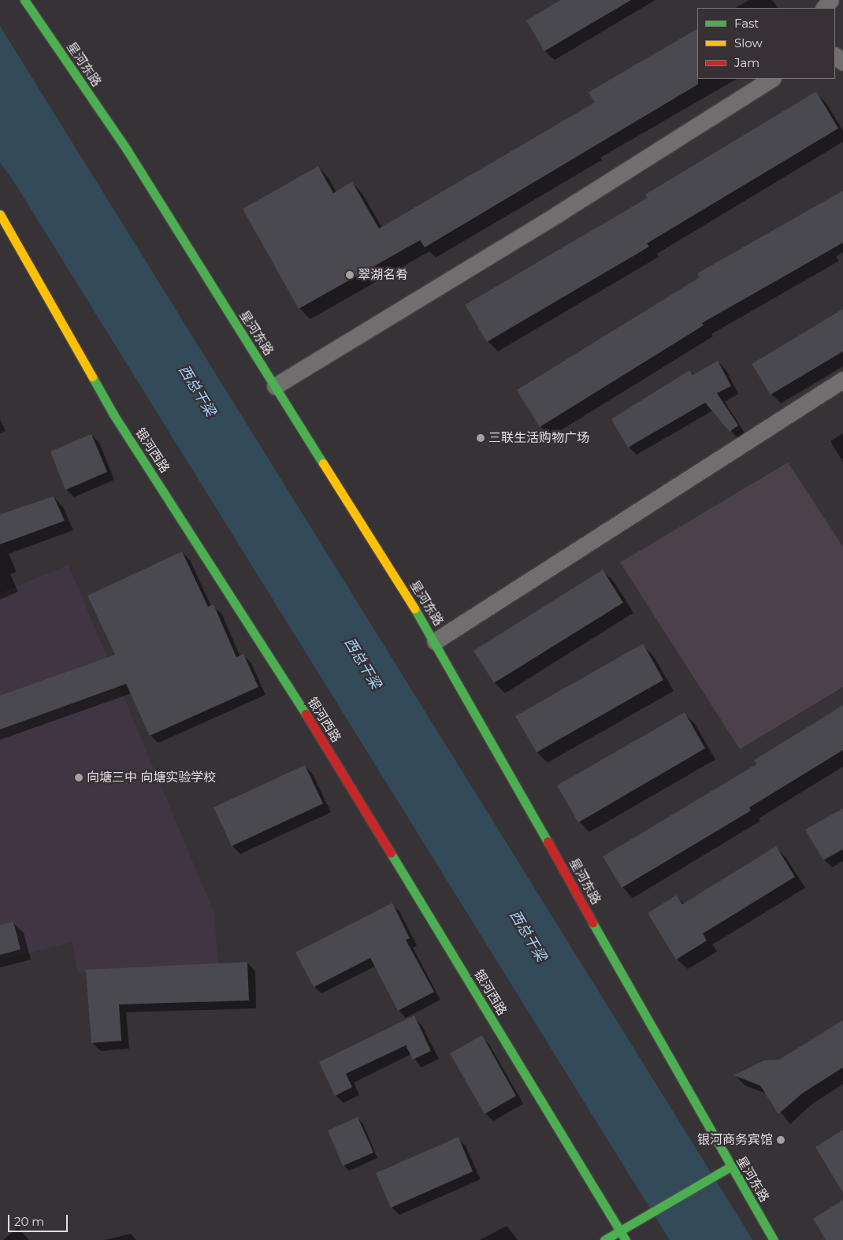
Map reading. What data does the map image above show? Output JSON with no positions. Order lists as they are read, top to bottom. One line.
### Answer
{"streets":{"main road":["星河东路","银河西路"]},"water":["西总干梁"],"places":["翠湖名肴","三联生活购物广场","向塘三中 向塘实验学校","银河商务宾馆"],"legend":["Fast","Slow","Jam"],"scale_bar":"20 m"}
